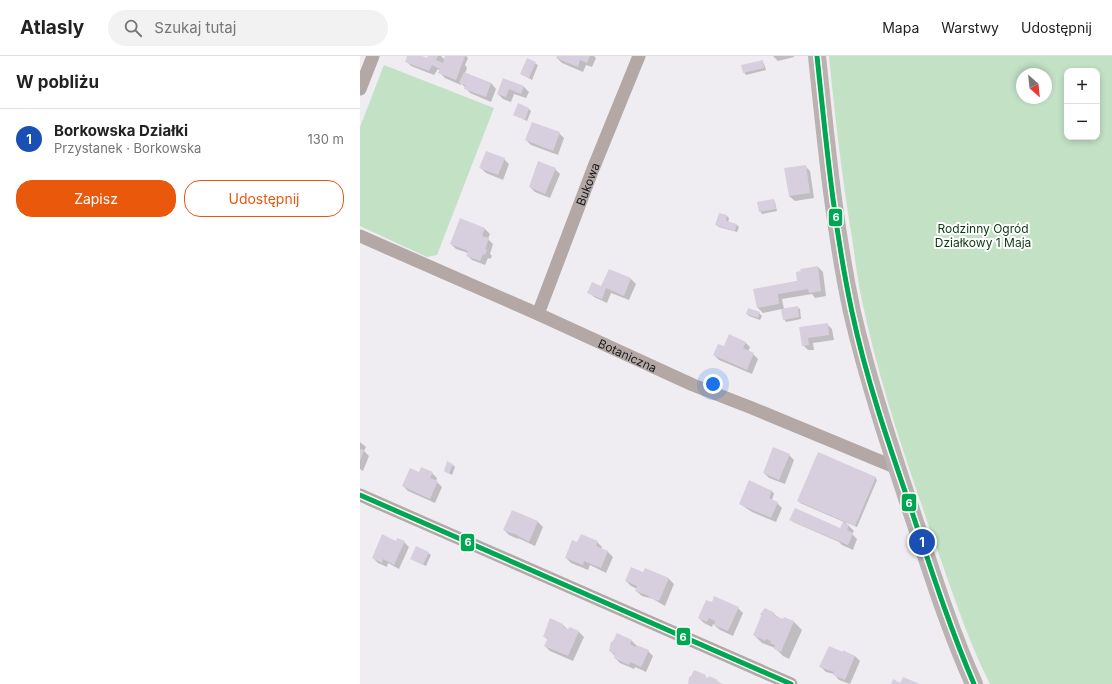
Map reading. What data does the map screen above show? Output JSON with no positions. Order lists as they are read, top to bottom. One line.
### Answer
{"streets":{"street":["Bukowa","Botaniczna"]},"crossings":[["Bukowa","Botaniczna"]],"parks":["Rodzinny Ogród Działkowy 1 Maja"],"lines":["transit line 6"],"north":"bottom right","page":{"header":"Atlasly","search":"Szukaj tutaj","nav":["Mapa","Warstwy","Udostępnij"],"heading":"W pobliżu","map_buttons":["+","−"],"list":[{"mark":"1","name":"Borkowska Działki","note":"Przystanek · Borkowska","value":"130 m"}],"buttons":["Zapisz","Udostępnij"],"pins":"1"}}
